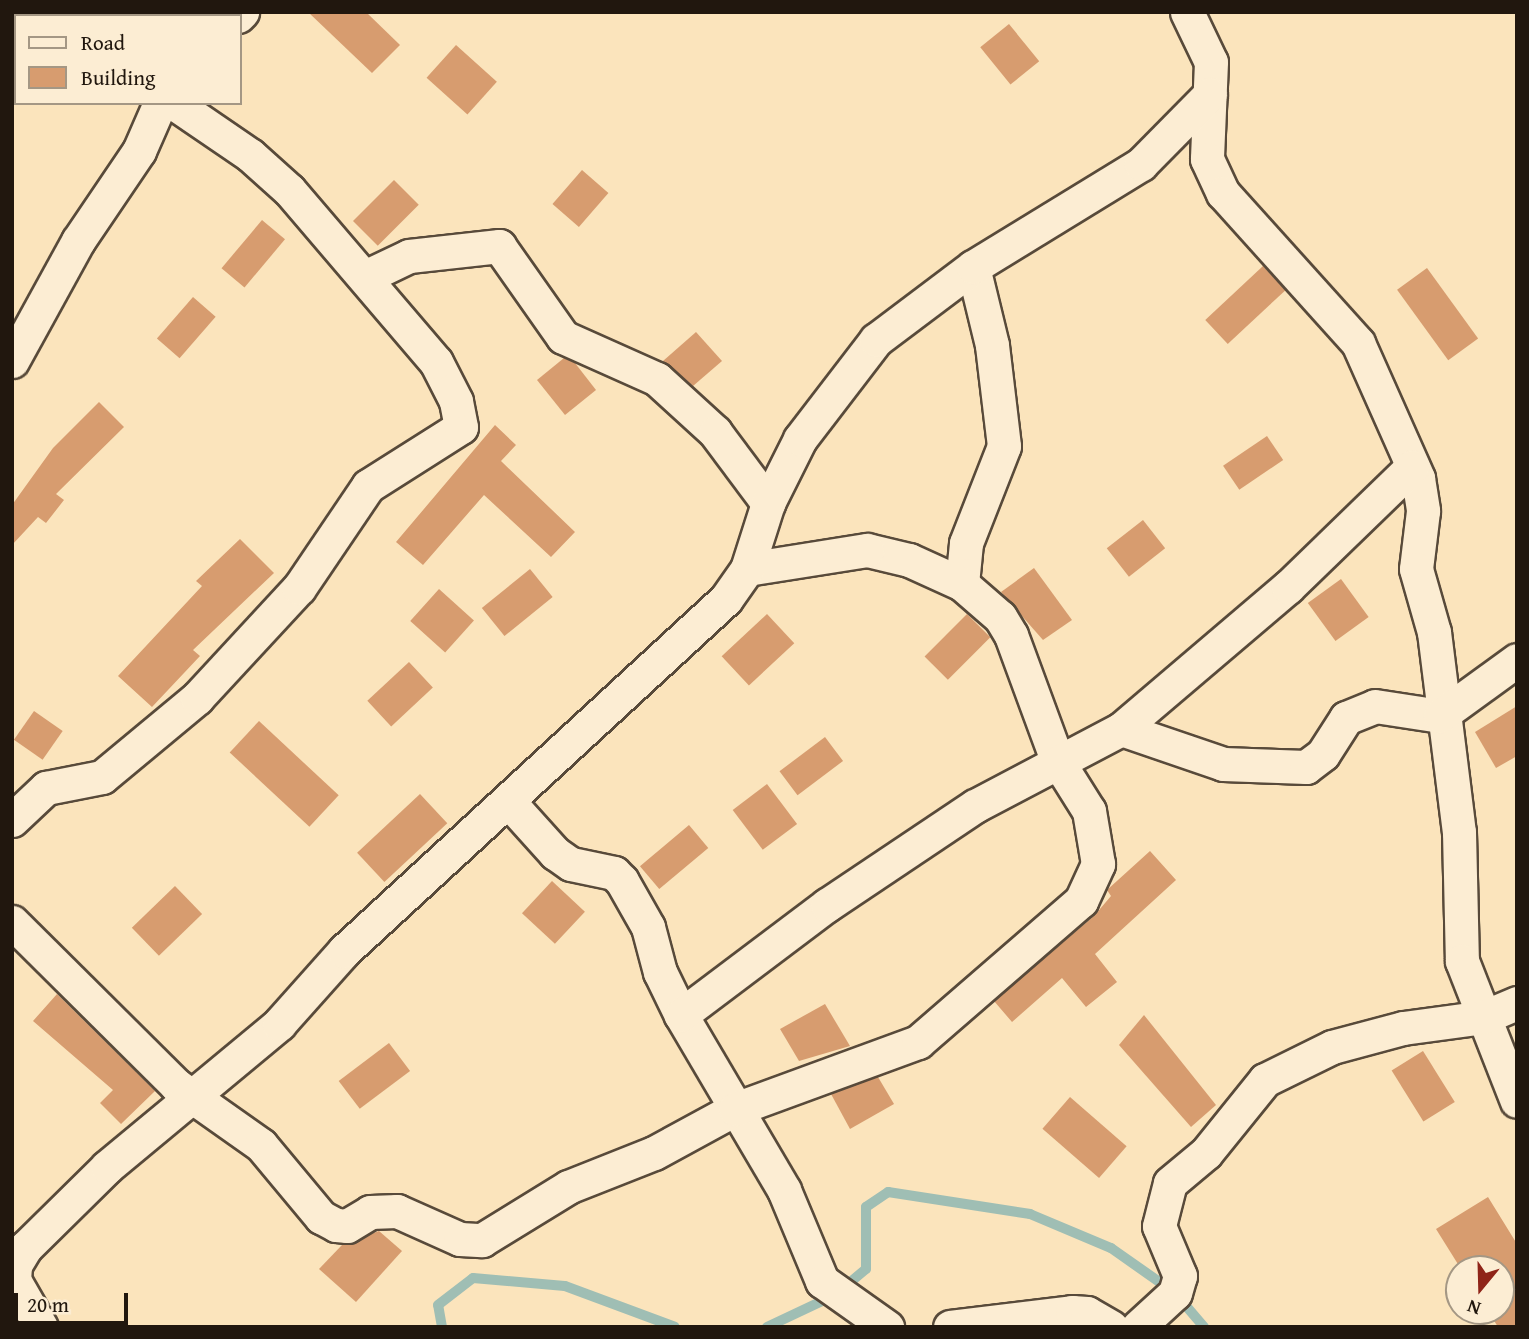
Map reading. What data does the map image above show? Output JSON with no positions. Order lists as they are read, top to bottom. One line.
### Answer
{"legend":["Road","Building"],"scale_bar":"20 m","north":"bottom"}
